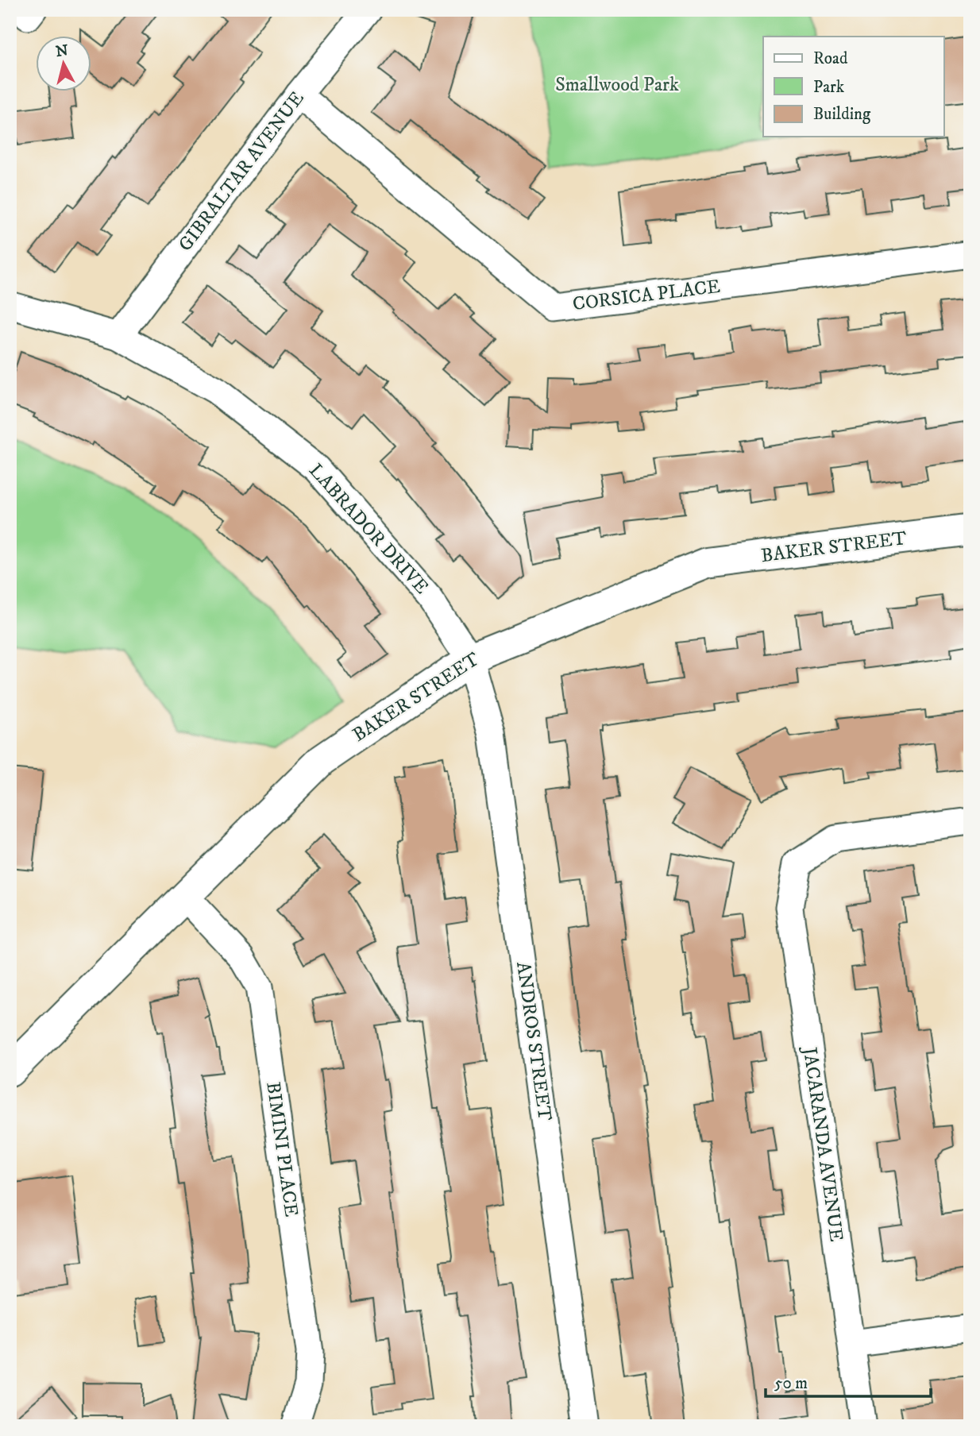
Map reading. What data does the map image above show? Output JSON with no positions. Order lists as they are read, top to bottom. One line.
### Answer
{"streets":{"street":["GIBRALTAR AVENUE","CORSICA PLACE","LABRADOR DRIVE","BAKER STREET","ANDROS STREET","JACARANDA AVENUE","BIMINI PLACE"]},"crossings":[["GIBRALTAR AVENUE","CORSICA PLACE"],["GIBRALTAR AVENUE","LABRADOR DRIVE"],["LABRADOR DRIVE","BAKER STREET"],["LABRADOR DRIVE","ANDROS STREET"],["BAKER STREET","ANDROS STREET"],["BAKER STREET","BIMINI PLACE"]],"parks":["Smallwood Park"],"legend":["Road","Park","Building"],"scale_bar":"50 m","north":"top"}
